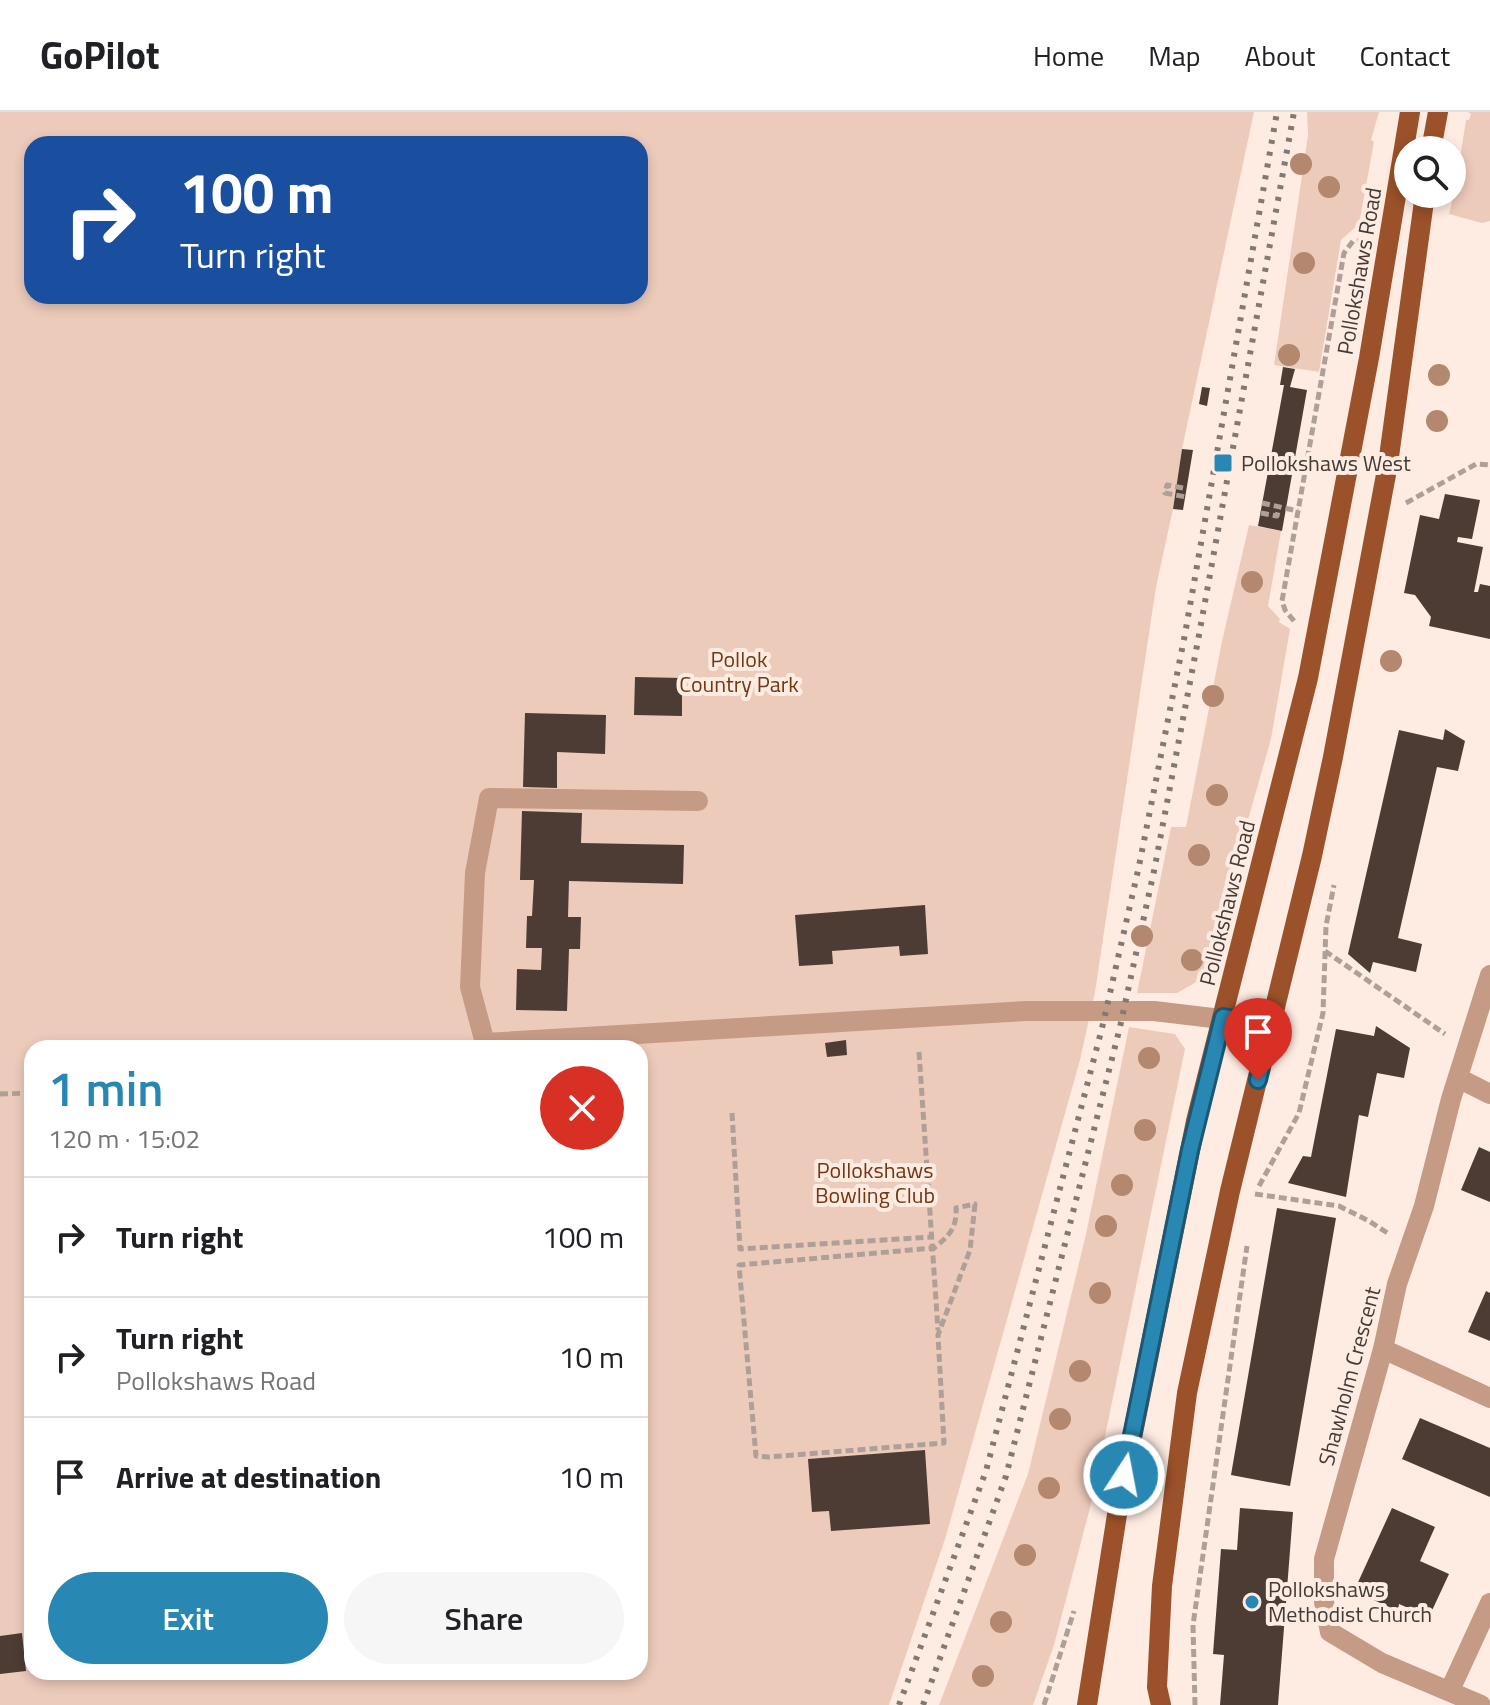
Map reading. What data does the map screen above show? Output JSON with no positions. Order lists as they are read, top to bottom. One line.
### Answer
{"streets":{"main road":["Pollokshaws Road"],"street":["Shawholm Crescent"]},"parks":["Pollok Country Park","Pollokshaws Bowling Club"],"places":{"transit":["Pollokshaws West"],"other":["Pollokshaws Methodist Church"]},"page":{"header":"GoPilot","nav":["Home","Map","About","Contact"],"turn":["100 m","Turn right"],"heading":["1 min","120 m · 15:02"],"list":[{"name":"Turn right","value":"100 m"},{"name":"Turn right","note":"Pollokshaws Road","value":"10 m"},{"name":"Arrive at destination","value":"10 m"}],"buttons":["Exit","Share"]}}
